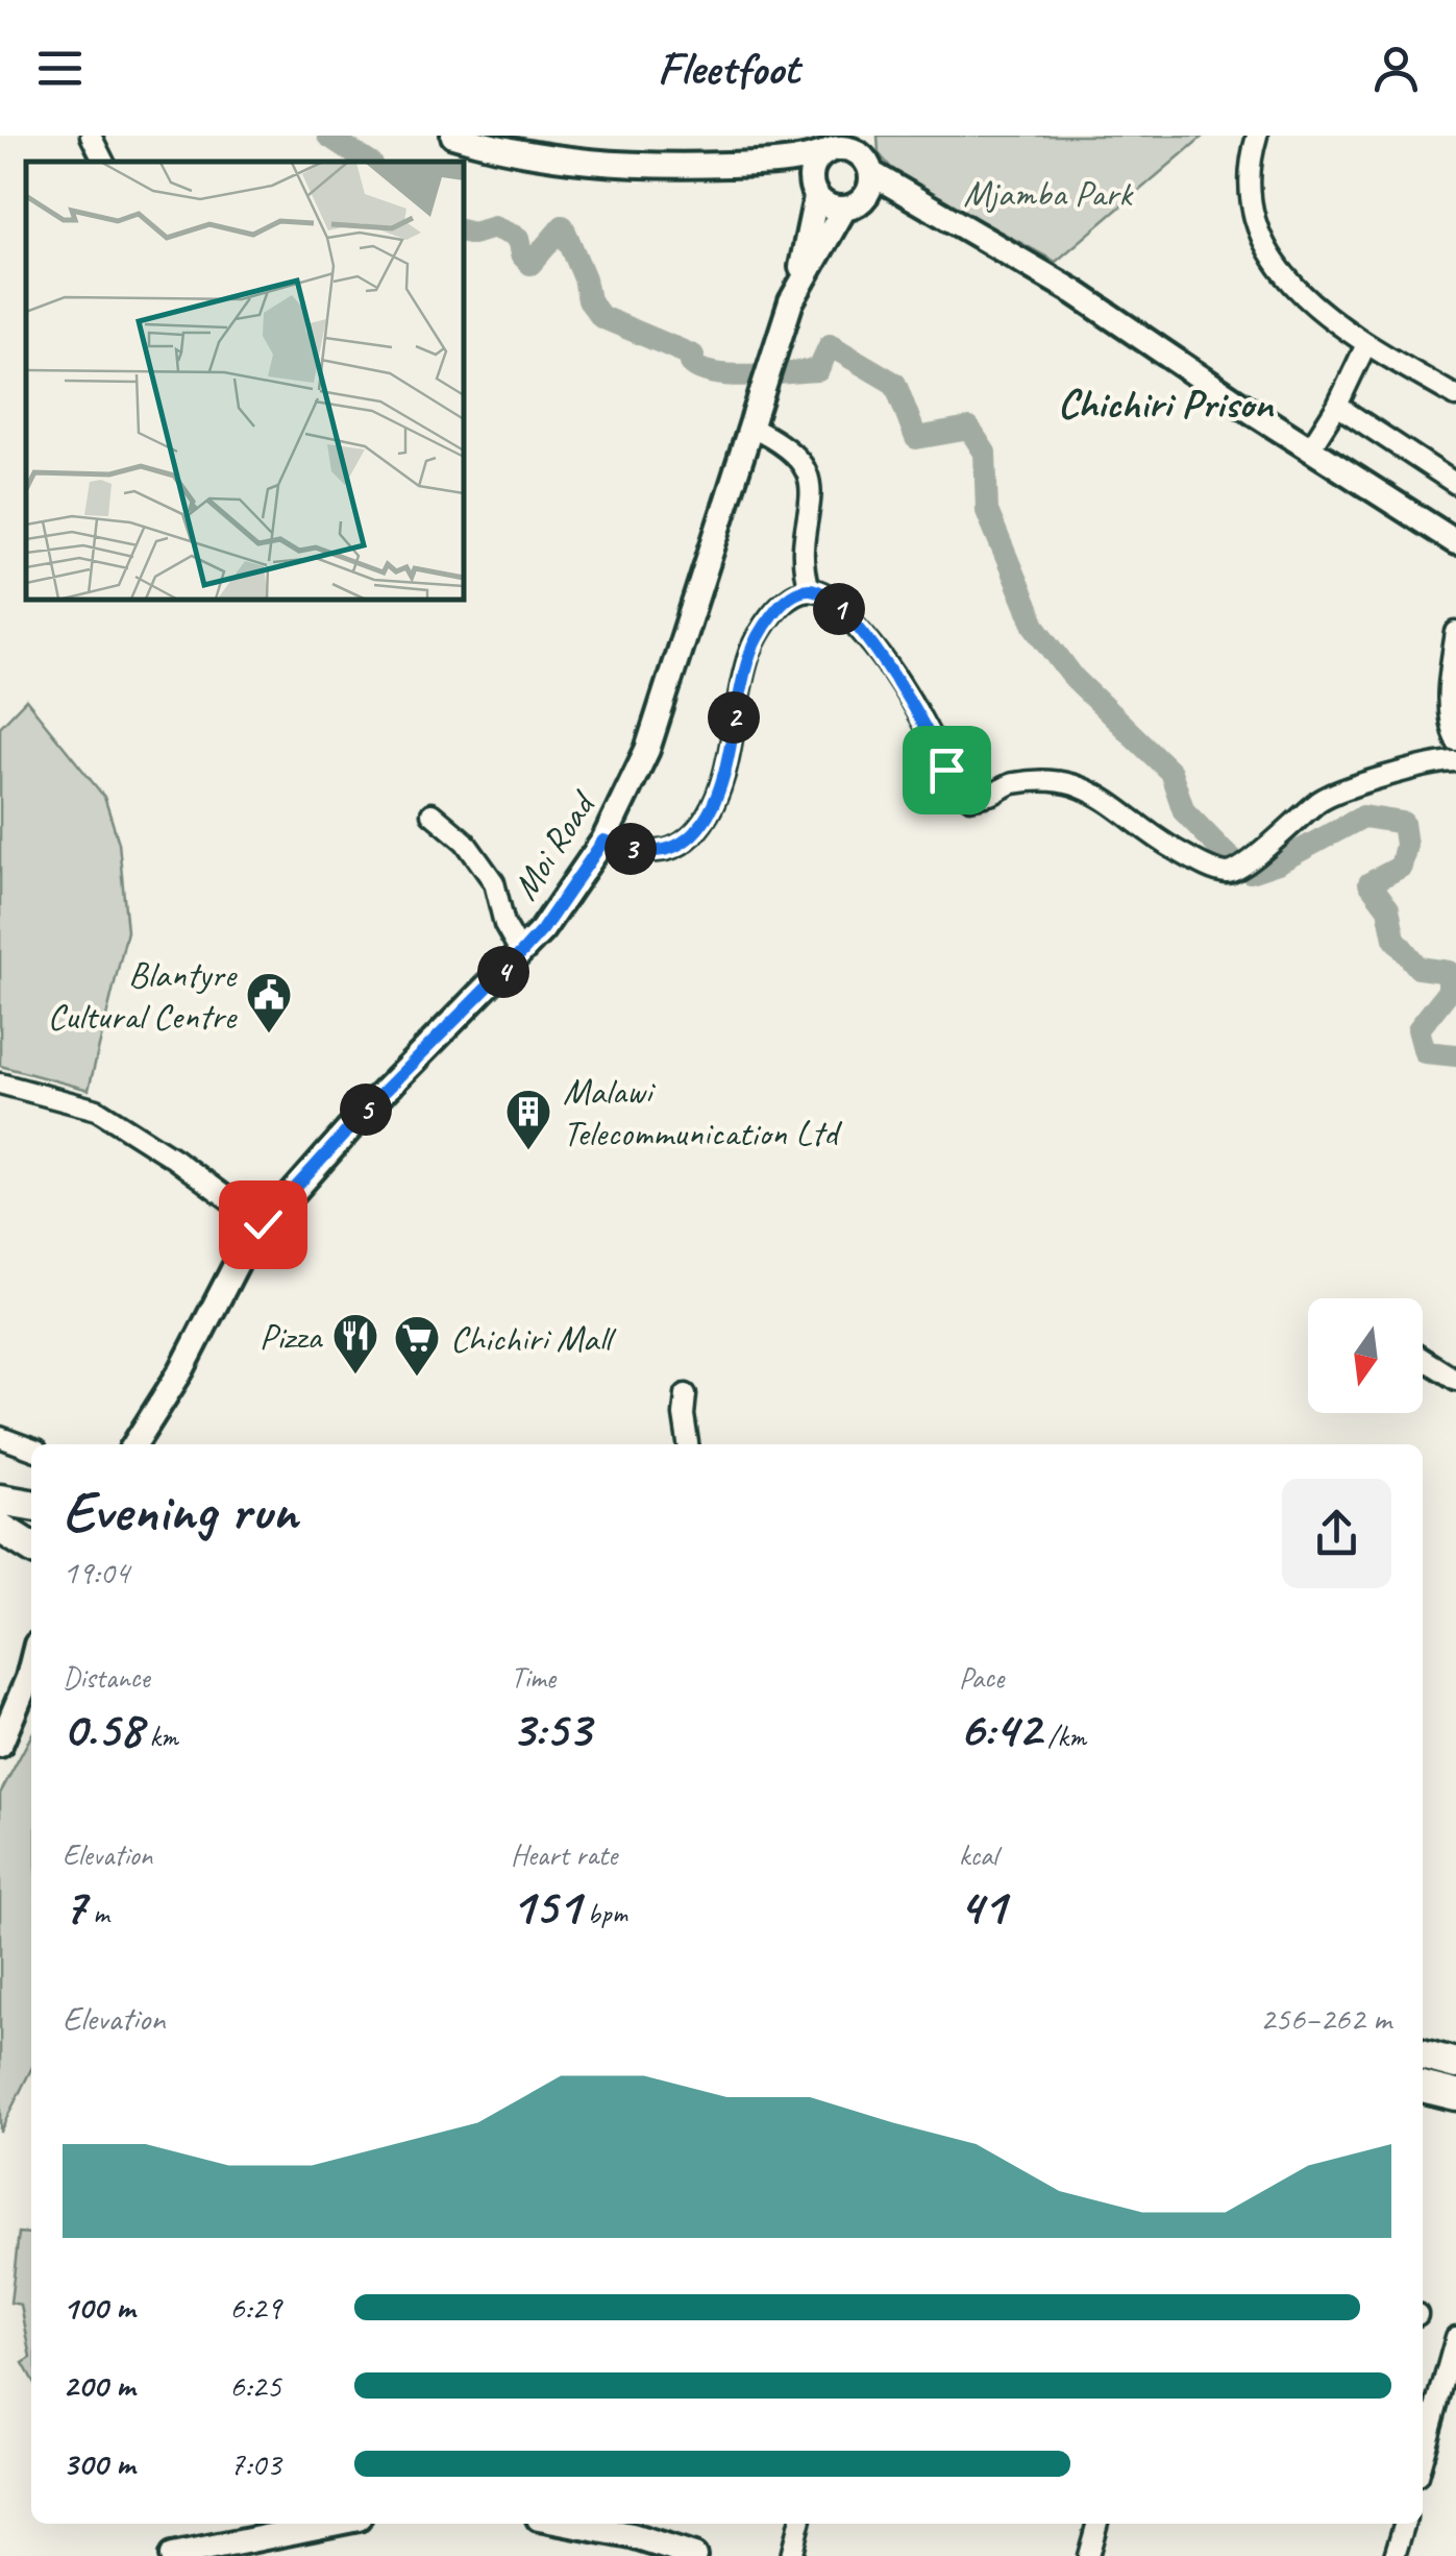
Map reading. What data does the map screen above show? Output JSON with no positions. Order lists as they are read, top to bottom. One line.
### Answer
{"streets":{"main road":["Moi Road"]},"districts":["Chichiri Prison"],"parks":["Mjamba Park"],"places":{"public building":["Blantyre Cultural Centre"],"building":["Malawi Telecommunication Ltd"],"restaurant":["Pizza"],"supermarket":["Chichiri Mall"]},"north":"bottom","page":{"header":"Fleetfoot","pins":["1","2","3","4","5"],"heading":["Evening run","19:04"],"stats":[["Distance","0.58 km"],["Time","3:53"],["Pace","6:42 /km"],["Elevation","7 m"],["Heart rate","151 bpm"],["kcal","41"]],"chart":["Elevation","256–262 m"],"list":[{"name":"100 m","note":"6:29"},{"name":"200 m","note":"6:25"},{"name":"300 m","note":"7:03"}]}}
